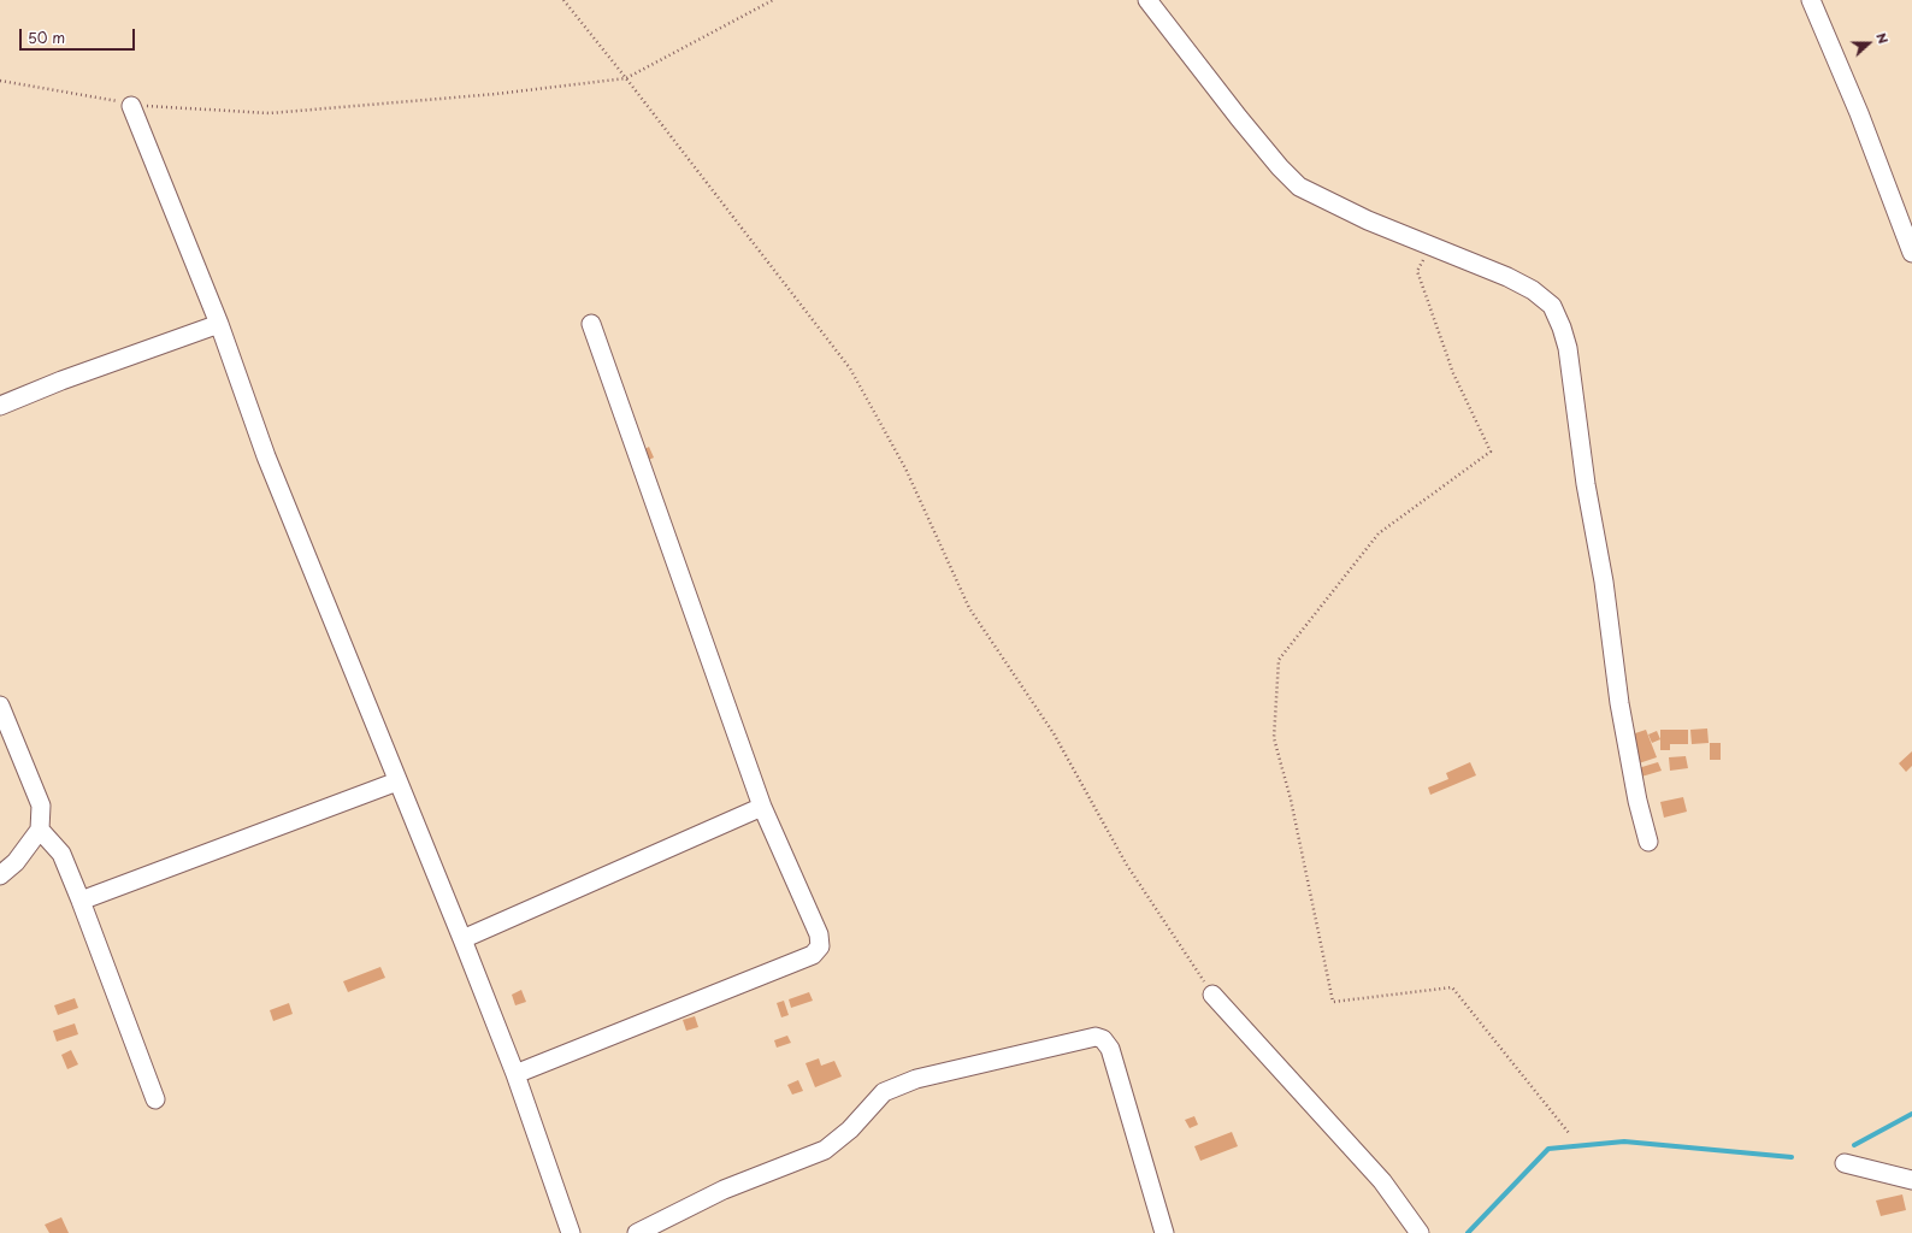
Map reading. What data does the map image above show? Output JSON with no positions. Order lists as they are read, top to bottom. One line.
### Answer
{"scale_bar":"50 m","north":"right"}
